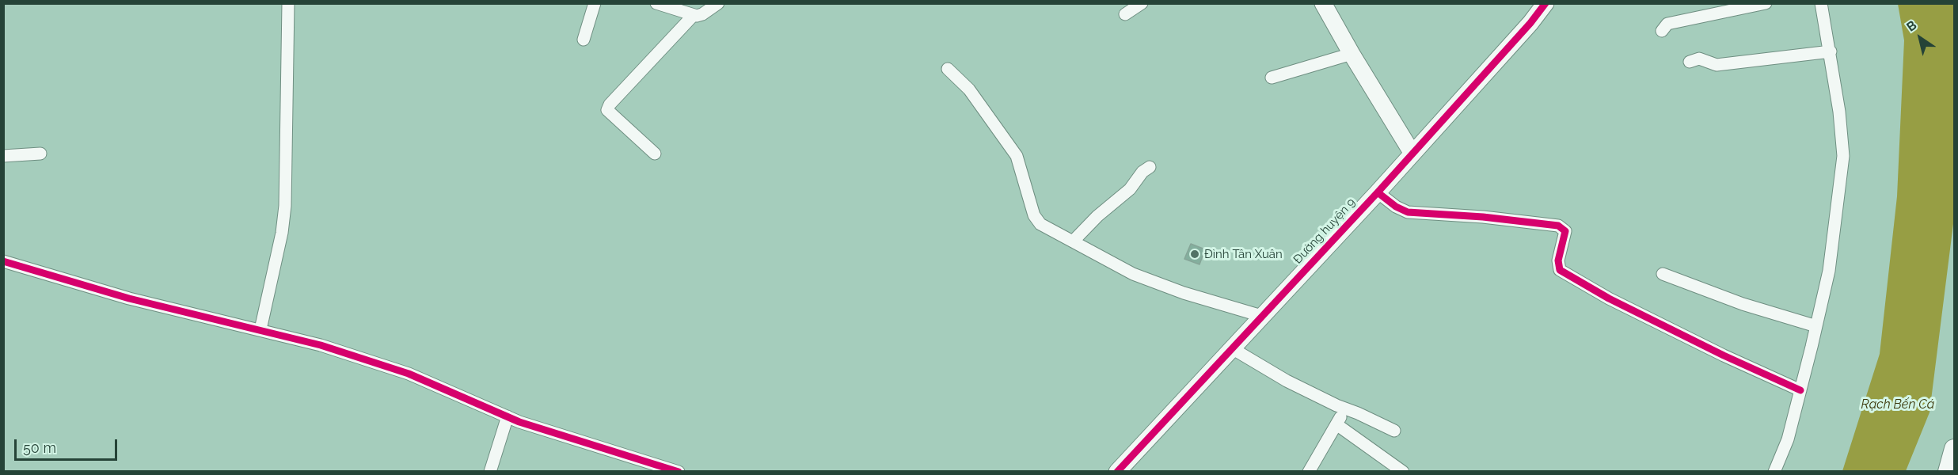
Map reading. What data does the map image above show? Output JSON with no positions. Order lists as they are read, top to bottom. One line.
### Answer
{"streets":{"street":["Đường huyện 9"]},"water":["Rạch Bến Cá"],"places":["Đình Tân Xuân"],"scale_bar":"50 m","north":"top left"}
